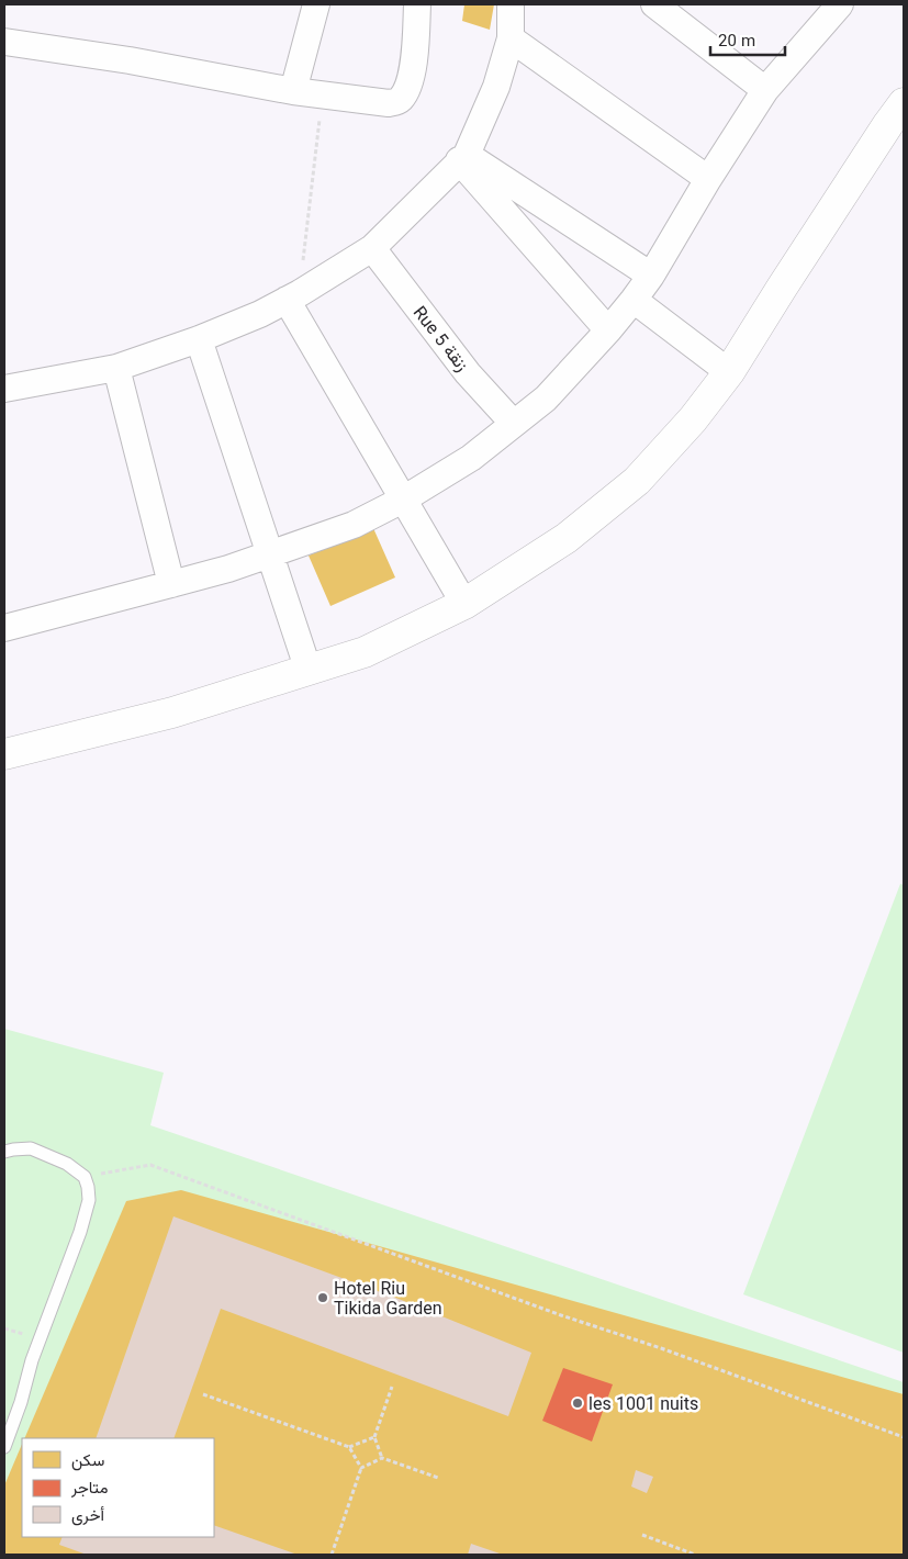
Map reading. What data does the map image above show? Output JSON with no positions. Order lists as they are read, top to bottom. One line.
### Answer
{"streets":{"street":["Rue 5 زنقة"]},"places":["Hotel Riu Tikida Garden","les 1001 nuits"],"legend":["سكن","متاجر","أخرى"],"scale_bar":"20 m"}
